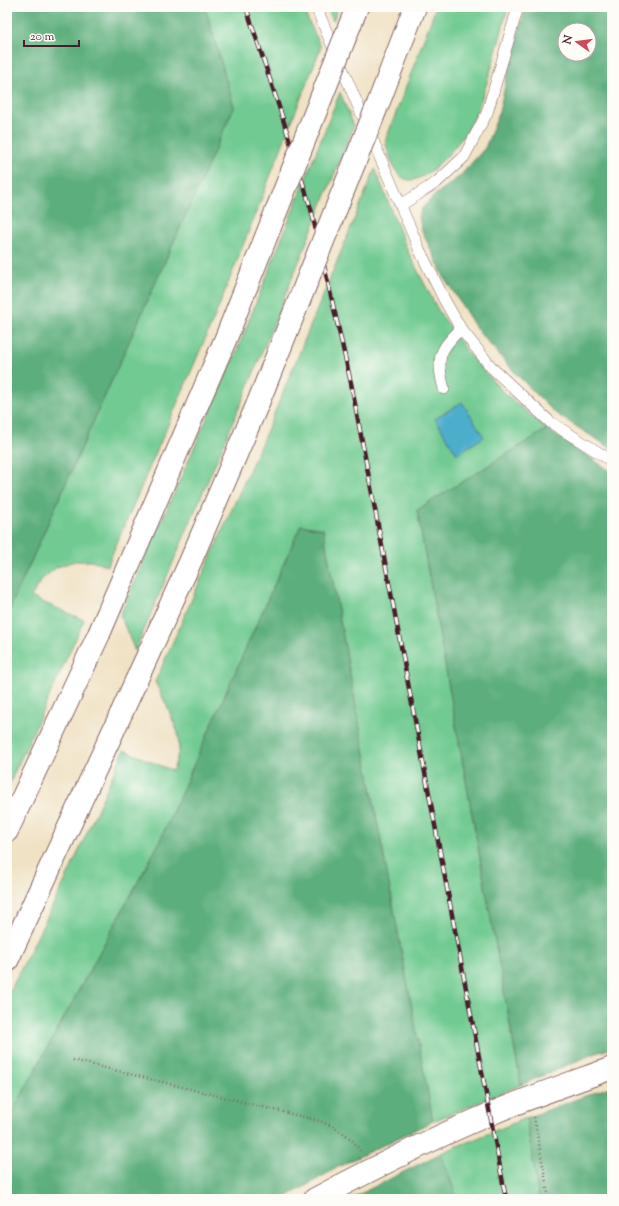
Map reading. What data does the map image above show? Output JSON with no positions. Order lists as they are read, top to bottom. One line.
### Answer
{"scale_bar":"20 m","north":"left"}
